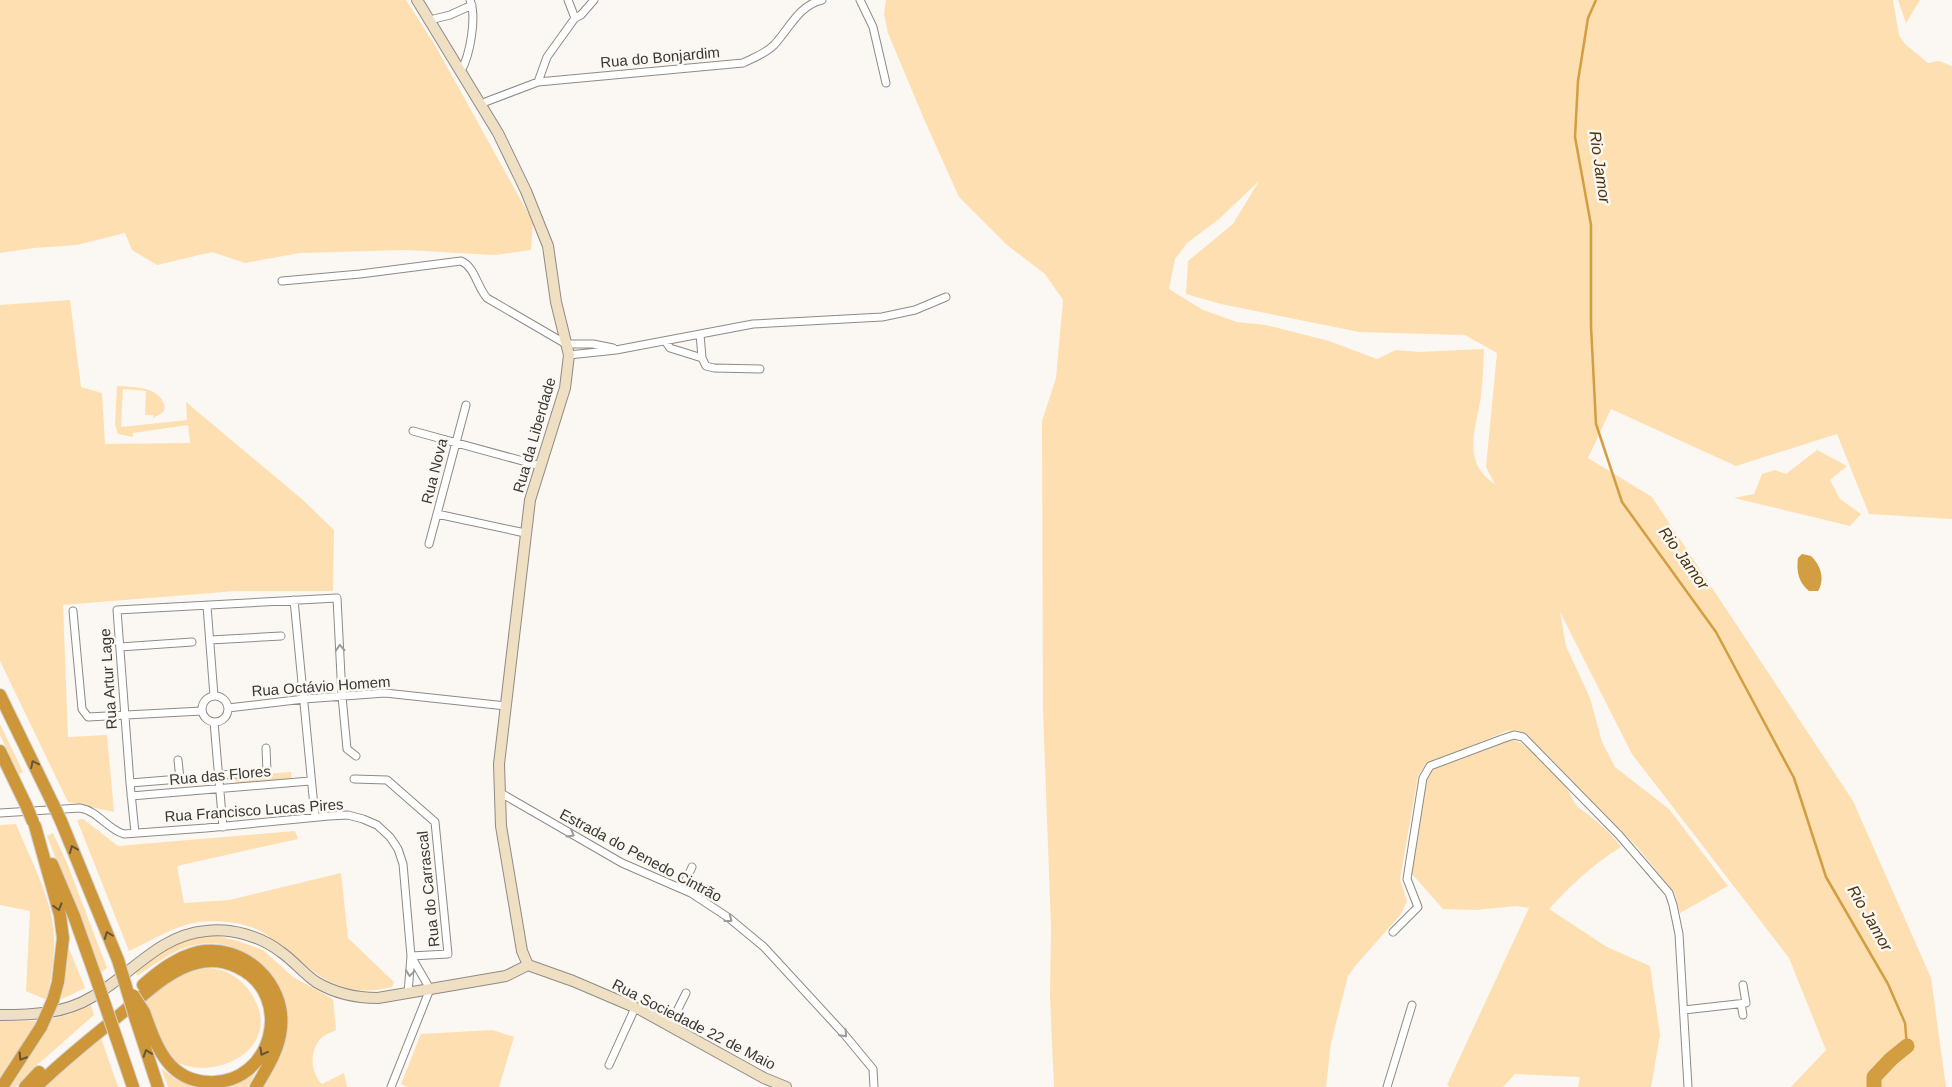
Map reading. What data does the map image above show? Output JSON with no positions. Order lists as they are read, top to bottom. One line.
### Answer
{"streets":{"street":["Rua do Bonjardim","Rua da Liberdade","Rua Nova","Rua Artur Lage","Rua Octávio Homem","Rua das Flores","Rua Francisco Lucas Pires","Estrada do Penedo Cintrão","Rua do Carrascal","Rua Sociedade 22 de Maio"]},"crossings":[["Rua do Bonjardim","Rua da Liberdade"],["Rua da Liberdade","Rua Octávio Homem"],["Rua da Liberdade","Estrada do Penedo Cintrão"],["Rua Artur Lage","Rua Octávio Homem"],["Rua Artur Lage","Rua das Flores"],["Rua Artur Lage","Rua Francisco Lucas Pires"],["Rua Francisco Lucas Pires","Rua do Carrascal"]],"one_way":["Estrada do Penedo Cintrão"],"water":["Rio Jamor"]}
